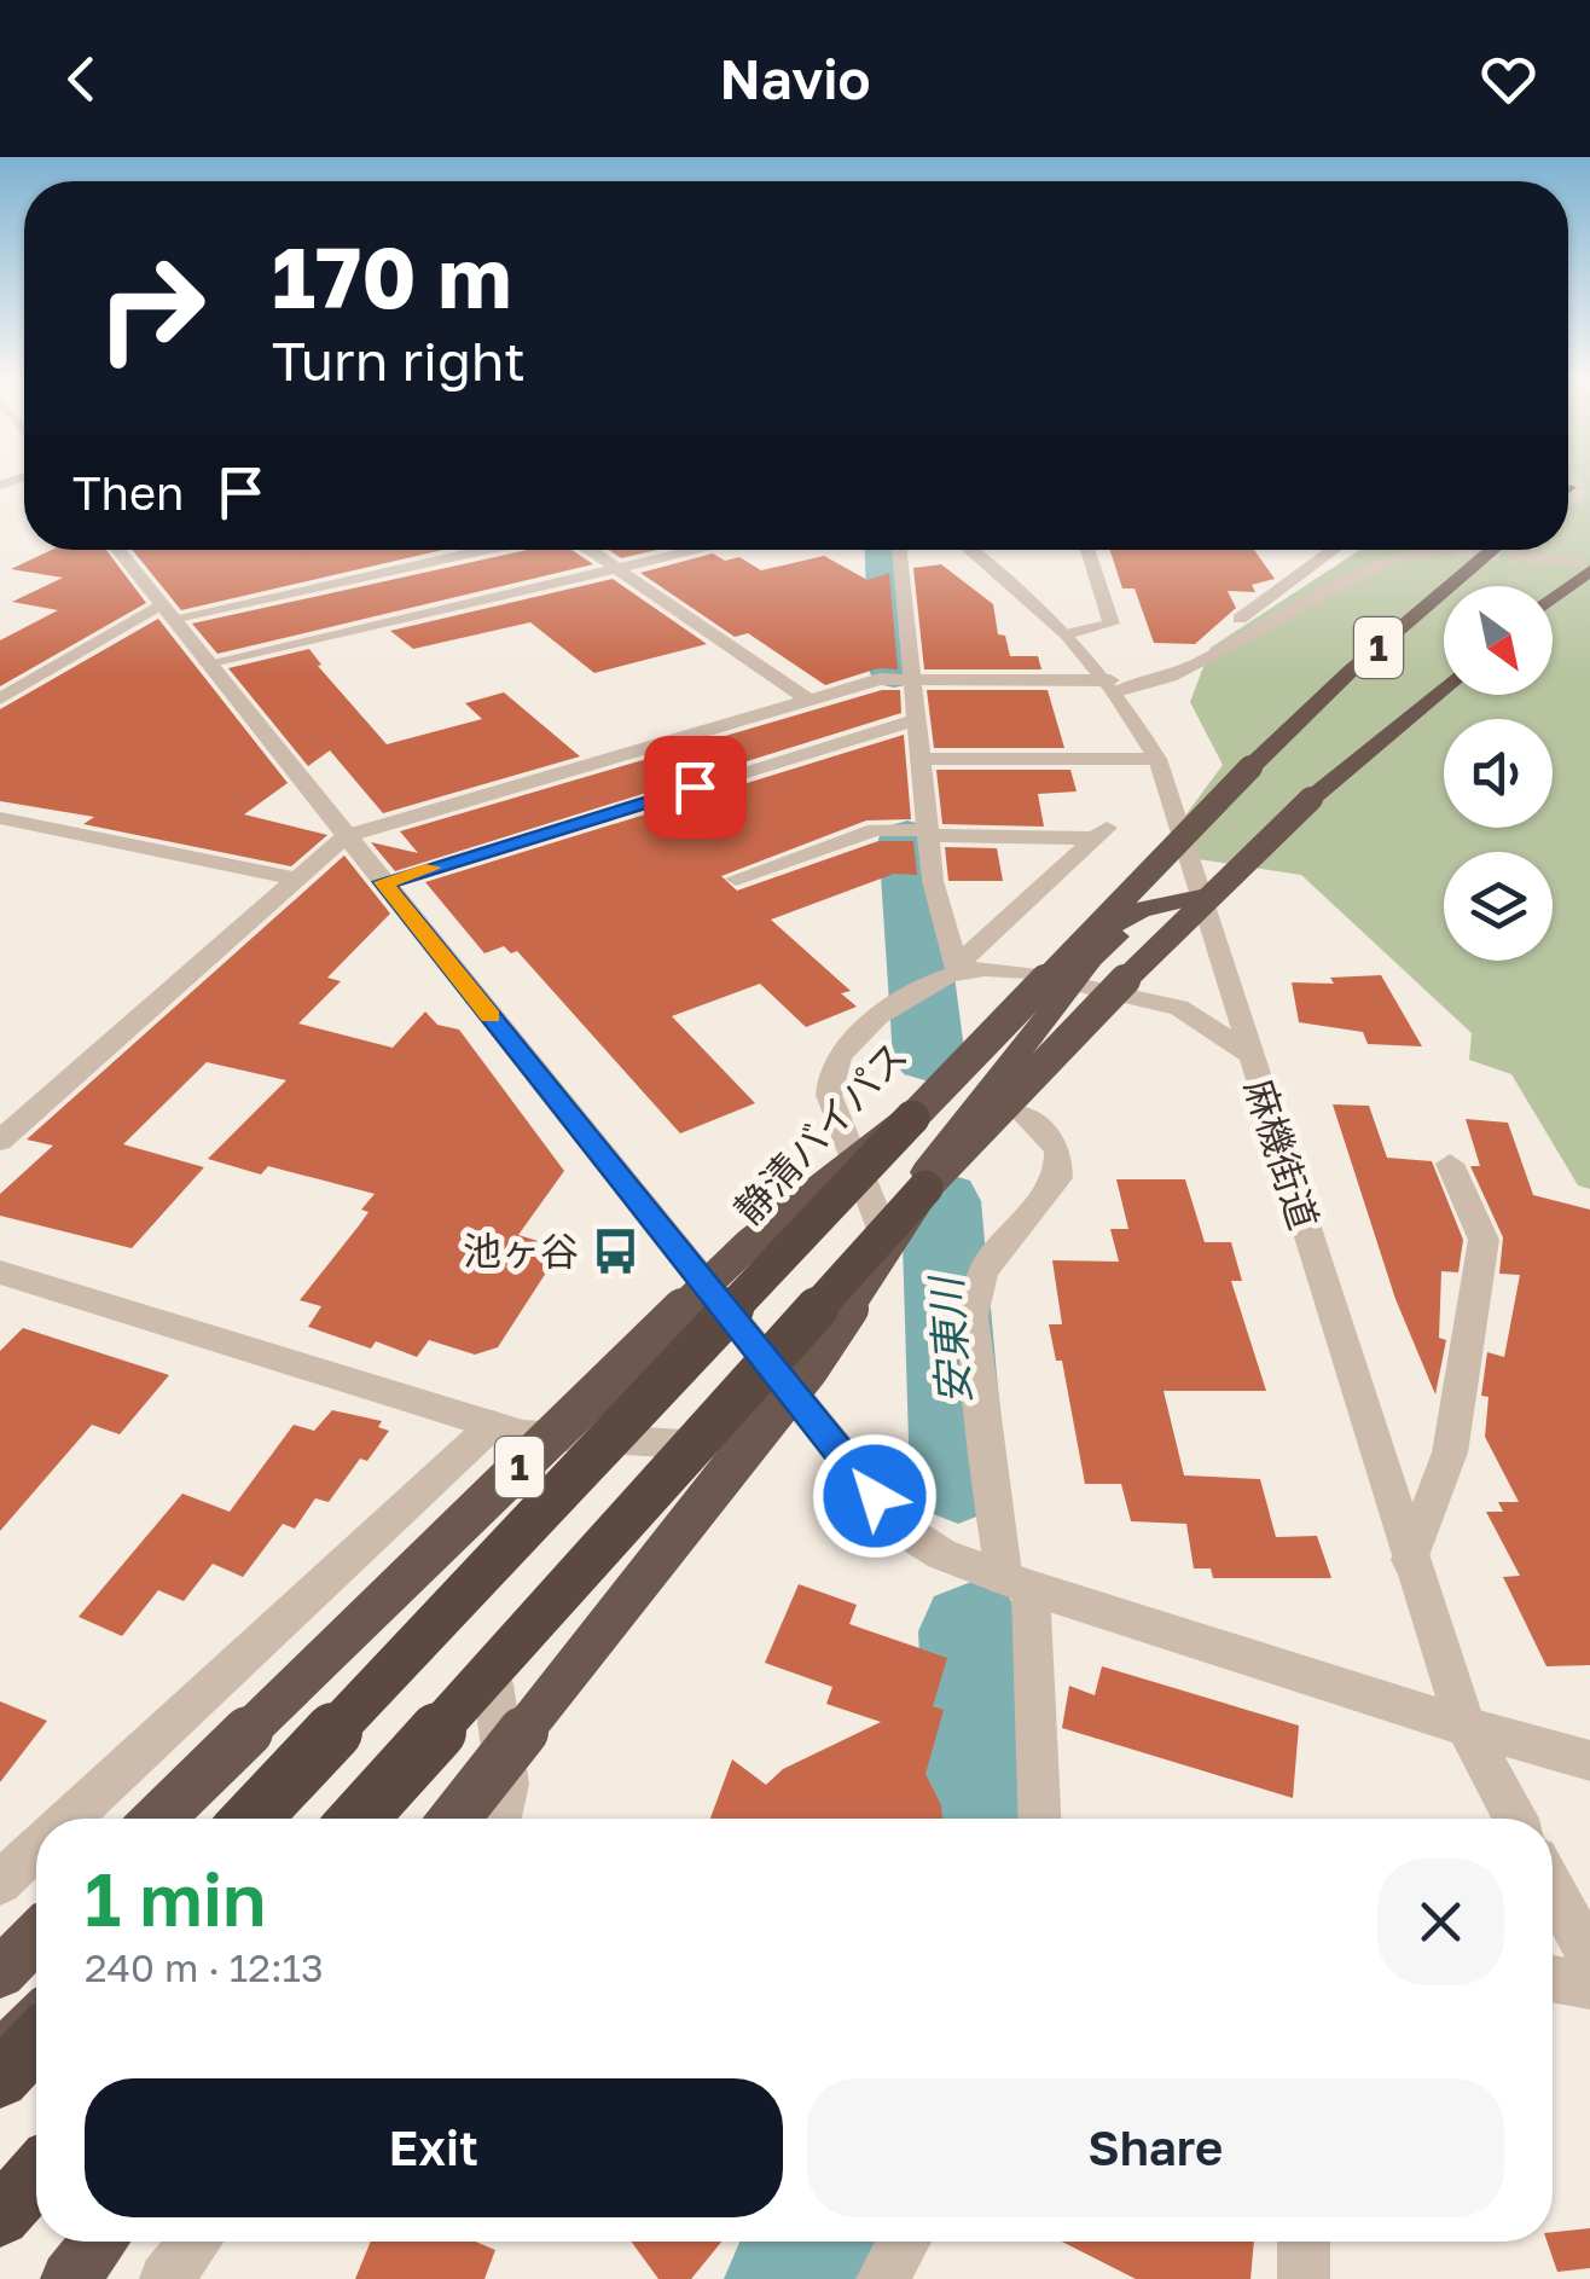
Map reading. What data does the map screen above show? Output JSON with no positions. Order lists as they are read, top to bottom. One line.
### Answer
{"streets":{"highway":["1","静清バイパス"],"street":["麻機街道"]},"crossings":[["1","静清バイパス"],["1","麻機街道"]],"water":["安東川"],"places":{"bus stop":["池ヶ谷"]},"north":"bottom right","page":{"header":"Navio","turn":["170 m","Turn right"],"then":"Then","heading":["1 min","240 m · 12:13"],"buttons":["Exit","Share"]}}
